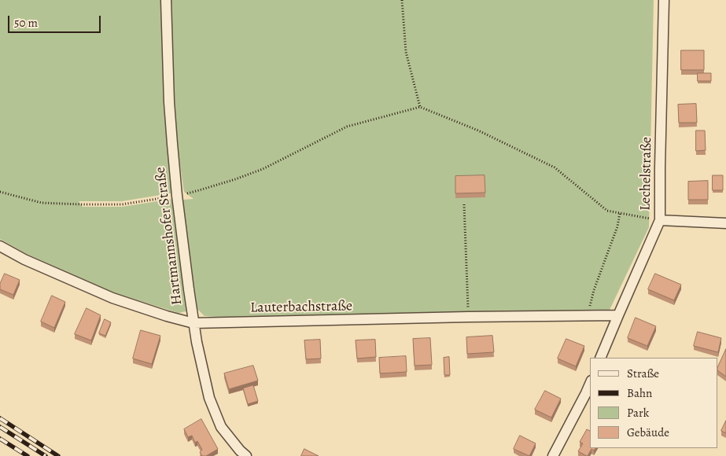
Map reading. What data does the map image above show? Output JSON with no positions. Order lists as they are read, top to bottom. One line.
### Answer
{"streets":{"street":["Lechelstraße","Hartmannshofer Straße","Lauterbachstraße"]},"crossings":[["Lechelstraße","Lauterbachstraße"],["Hartmannshofer Straße","Lauterbachstraße"]],"legend":["Straße","Bahn","Park","Gebäude"],"scale_bar":"50 m"}
